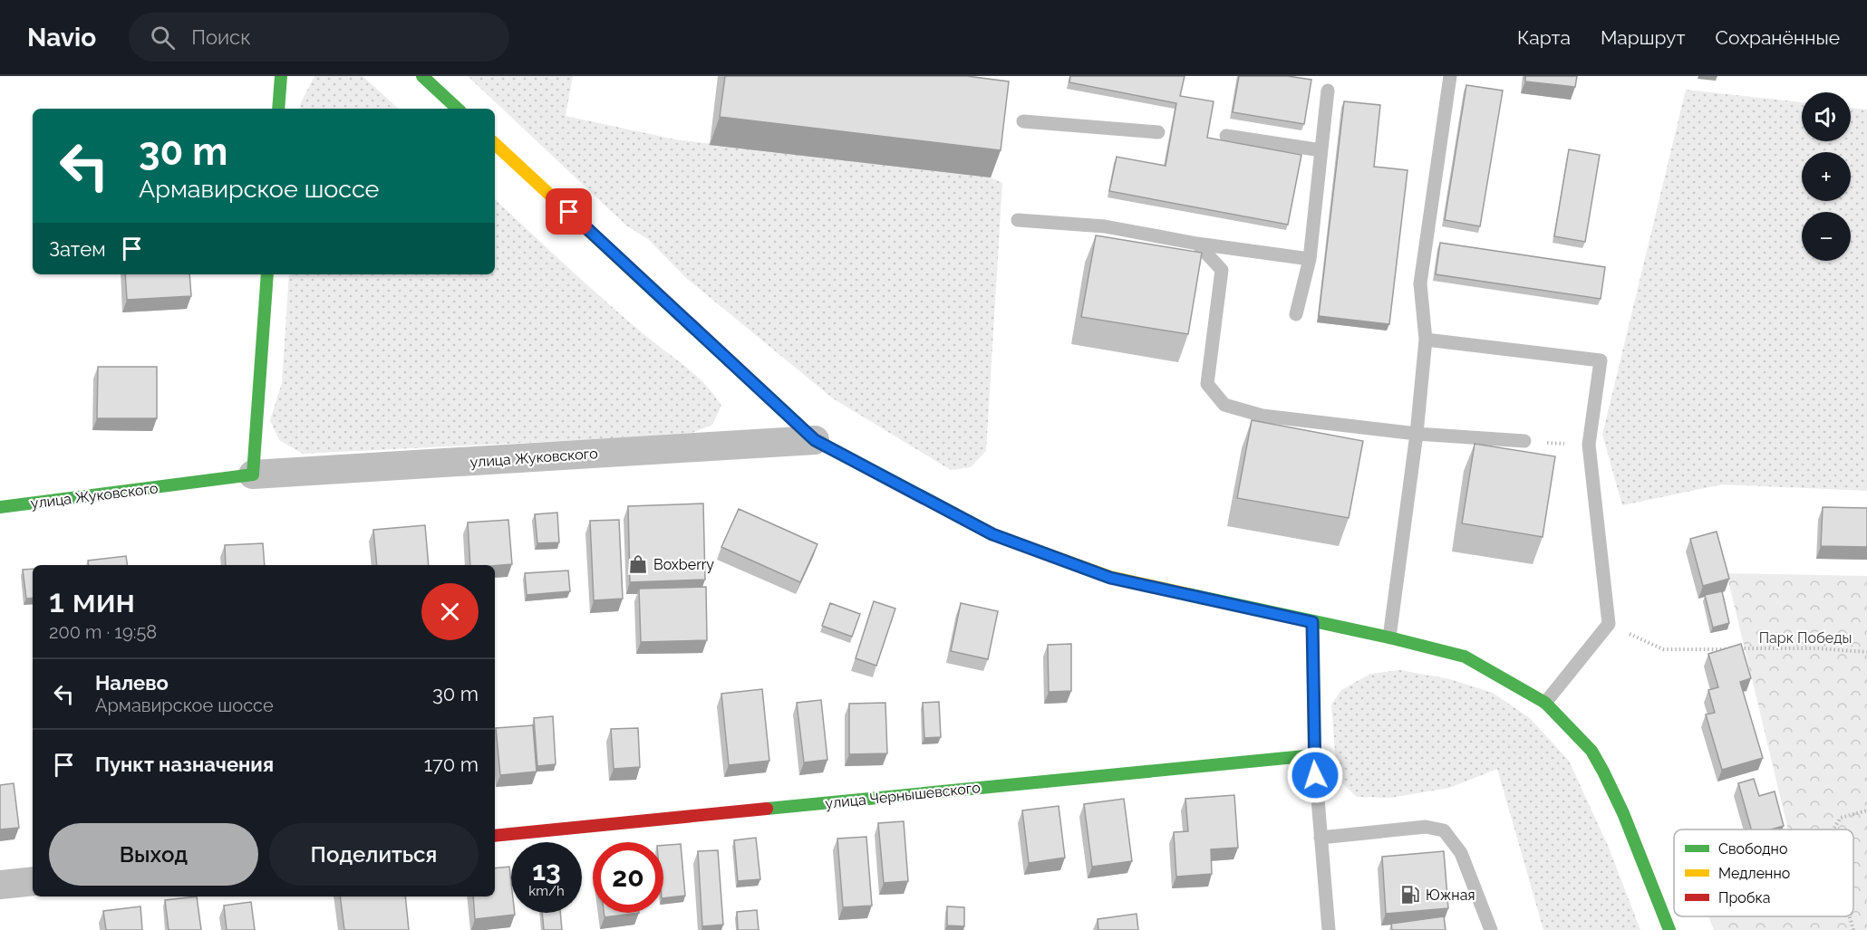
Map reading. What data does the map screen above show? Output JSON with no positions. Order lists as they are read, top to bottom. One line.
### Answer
{"streets":{"main road":["улица Жуковского","улица Чернышевского"]},"parks":["Парк Победы"],"places":{"shop":["Boxberry"],"fuel station":["Южная"]},"legend":["Свободно","Медленно","Пробка"],"page":{"header":"Navio","search":"Поиск","nav":["Карта","Маршрут","Сохранённые"],"map_buttons":["+","−"],"turn":["30 m","Армавирское шоссе"],"then":"Затем","heading":["1 мин","200 m · 19:58"],"list":[{"name":"Налево","note":"Армавирское шоссе","value":"30 m"},{"name":"Пункт назначения","value":"170 m"}],"buttons":["Выход","Поделиться"],"speed":"13 km/h","limit":"20"}}
